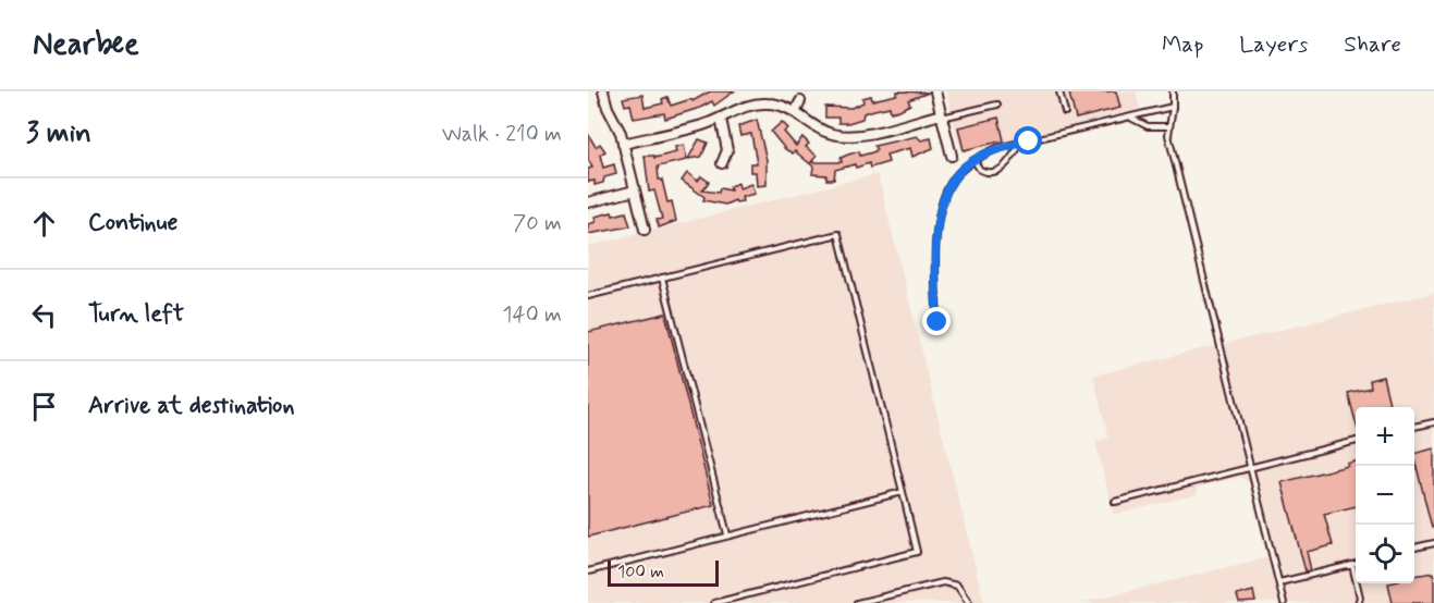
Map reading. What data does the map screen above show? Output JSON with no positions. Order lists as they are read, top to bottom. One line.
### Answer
{"scale_bar":"100 m","page":{"header":"Nearbee","nav":["Map","Layers","Share"],"heading":["3 min","Walk · 210 m"],"list":[["Continue","70 m"],["Turn left","140 m"],"Arrive at destination"],"map_buttons":["+","−"],"scale":"100 m"}}
